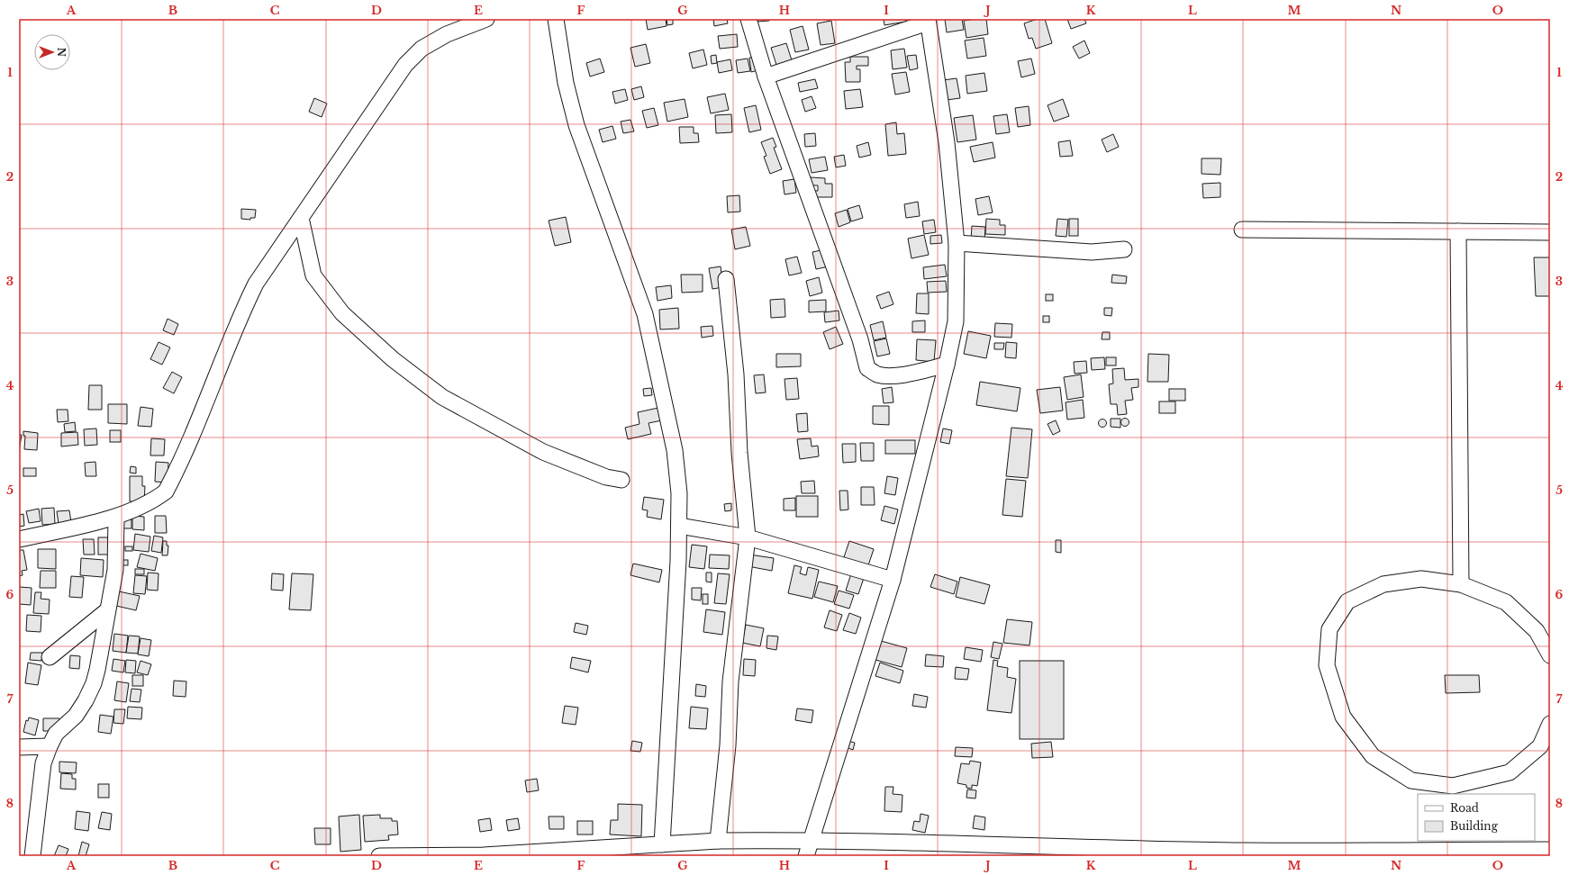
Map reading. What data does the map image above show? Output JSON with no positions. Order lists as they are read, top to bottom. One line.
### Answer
{"legend":["Road","Building"],"north":"right","grid":{"columns":["A","B","C","D","E","F","G","H","I","J","K","L","M","N","O"],"rows":["1","2","3","4","5","6","7","8"]}}
